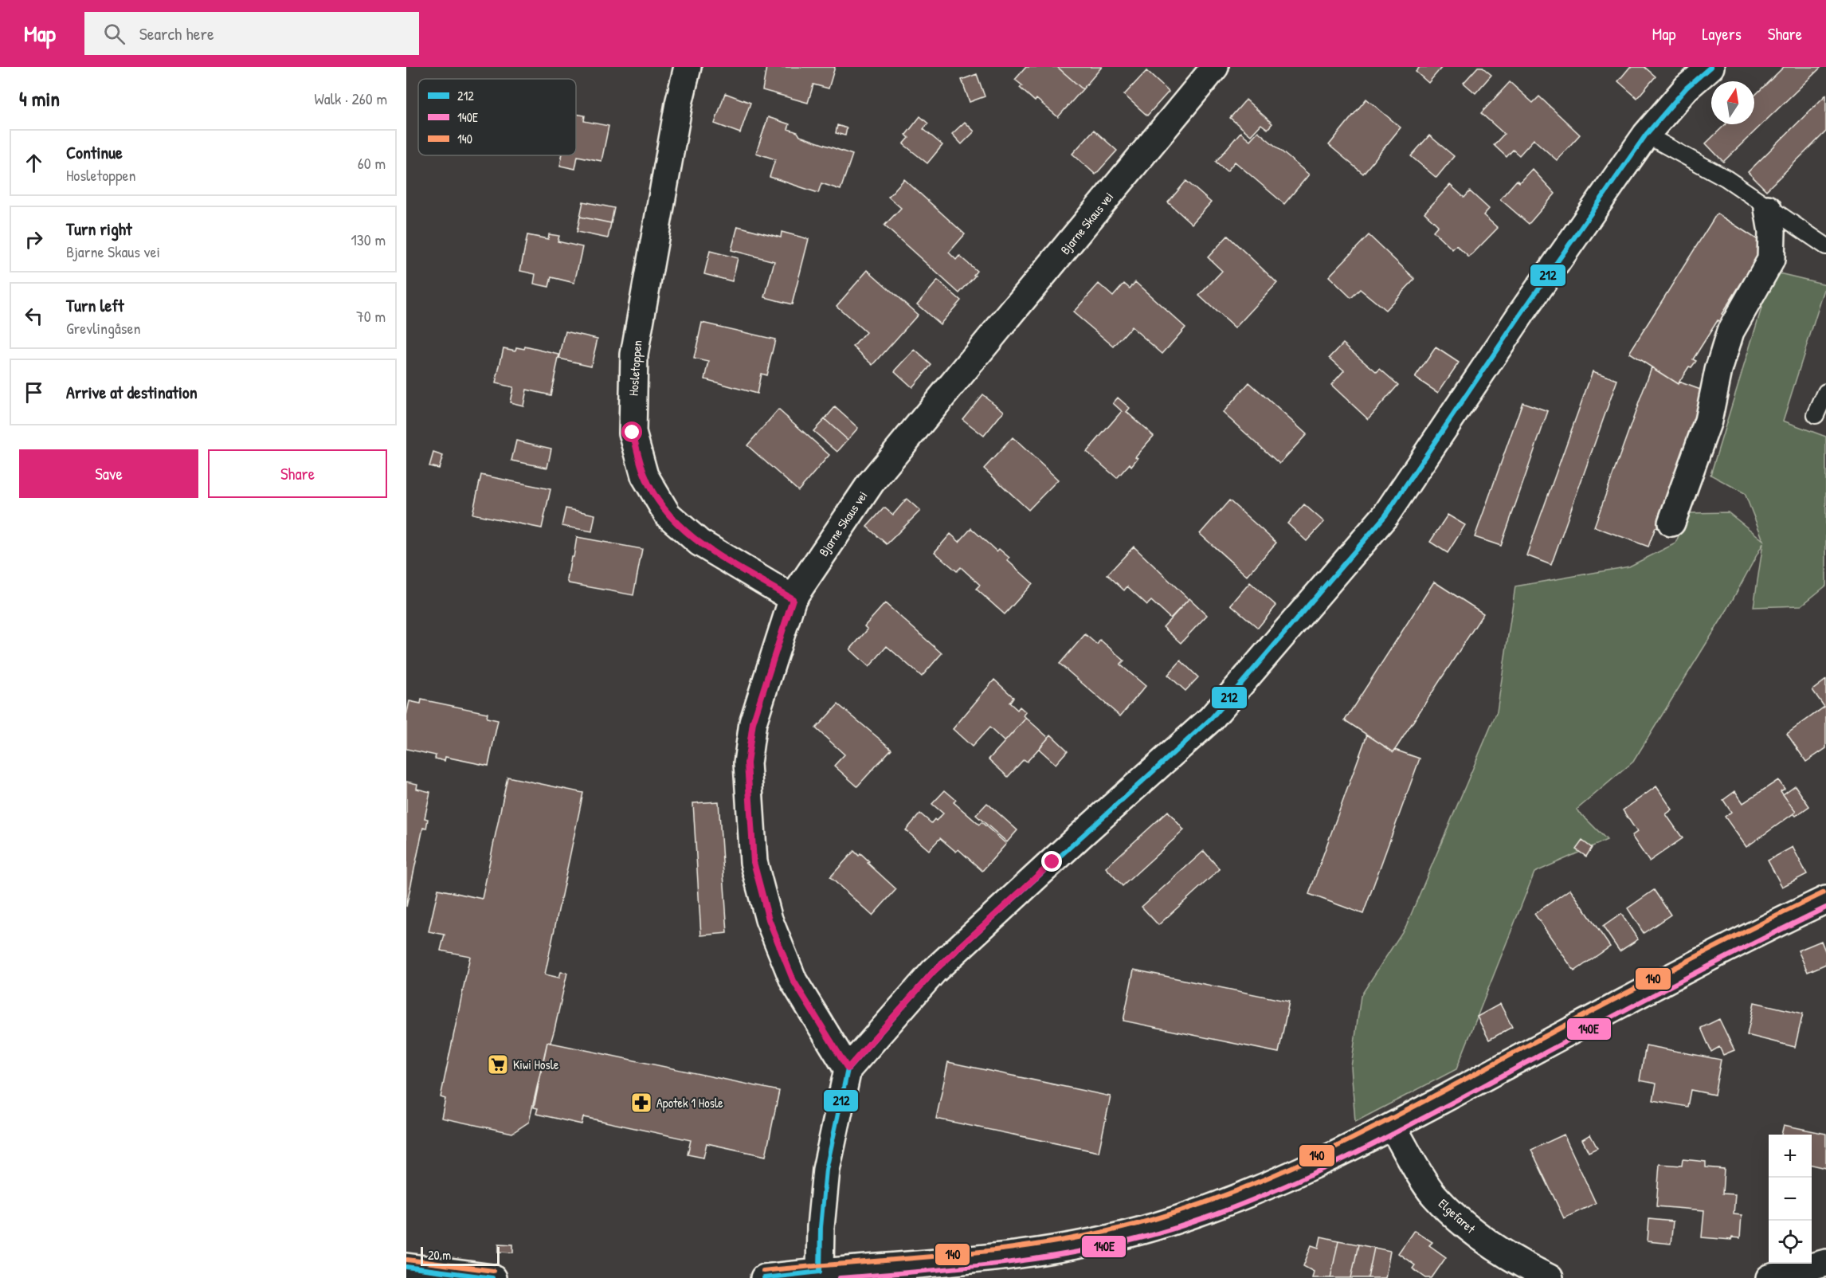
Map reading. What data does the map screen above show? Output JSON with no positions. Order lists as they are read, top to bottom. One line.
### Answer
{"streets":{"street":["Bjarne Skaus vei","Hosletoppen","Elgefaret"]},"crossings":[["Bjarne Skaus vei","Hosletoppen"]],"places":{"supermarket":["Kiwi Hosle"],"pharmacy":["Apotek 1 Hosle"]},"lines":["transit line 212","transit line 140","transit line 140E"],"legend":["212","140E","140"],"scale_bar":"20 m","north":"top","page":{"header":"Map","search":"Search here","nav":["Map","Layers","Share"],"heading":["4 min","Walk · 260 m"],"list":[["Continue","Hosletoppen","60 m"],["Turn right","Bjarne Skaus vei","130 m"],["Turn left","Grevlingåsen","70 m"],"Arrive at destination"],"buttons":["Save","Share"],"map_buttons":["+","−"],"scale":"20 m"}}
